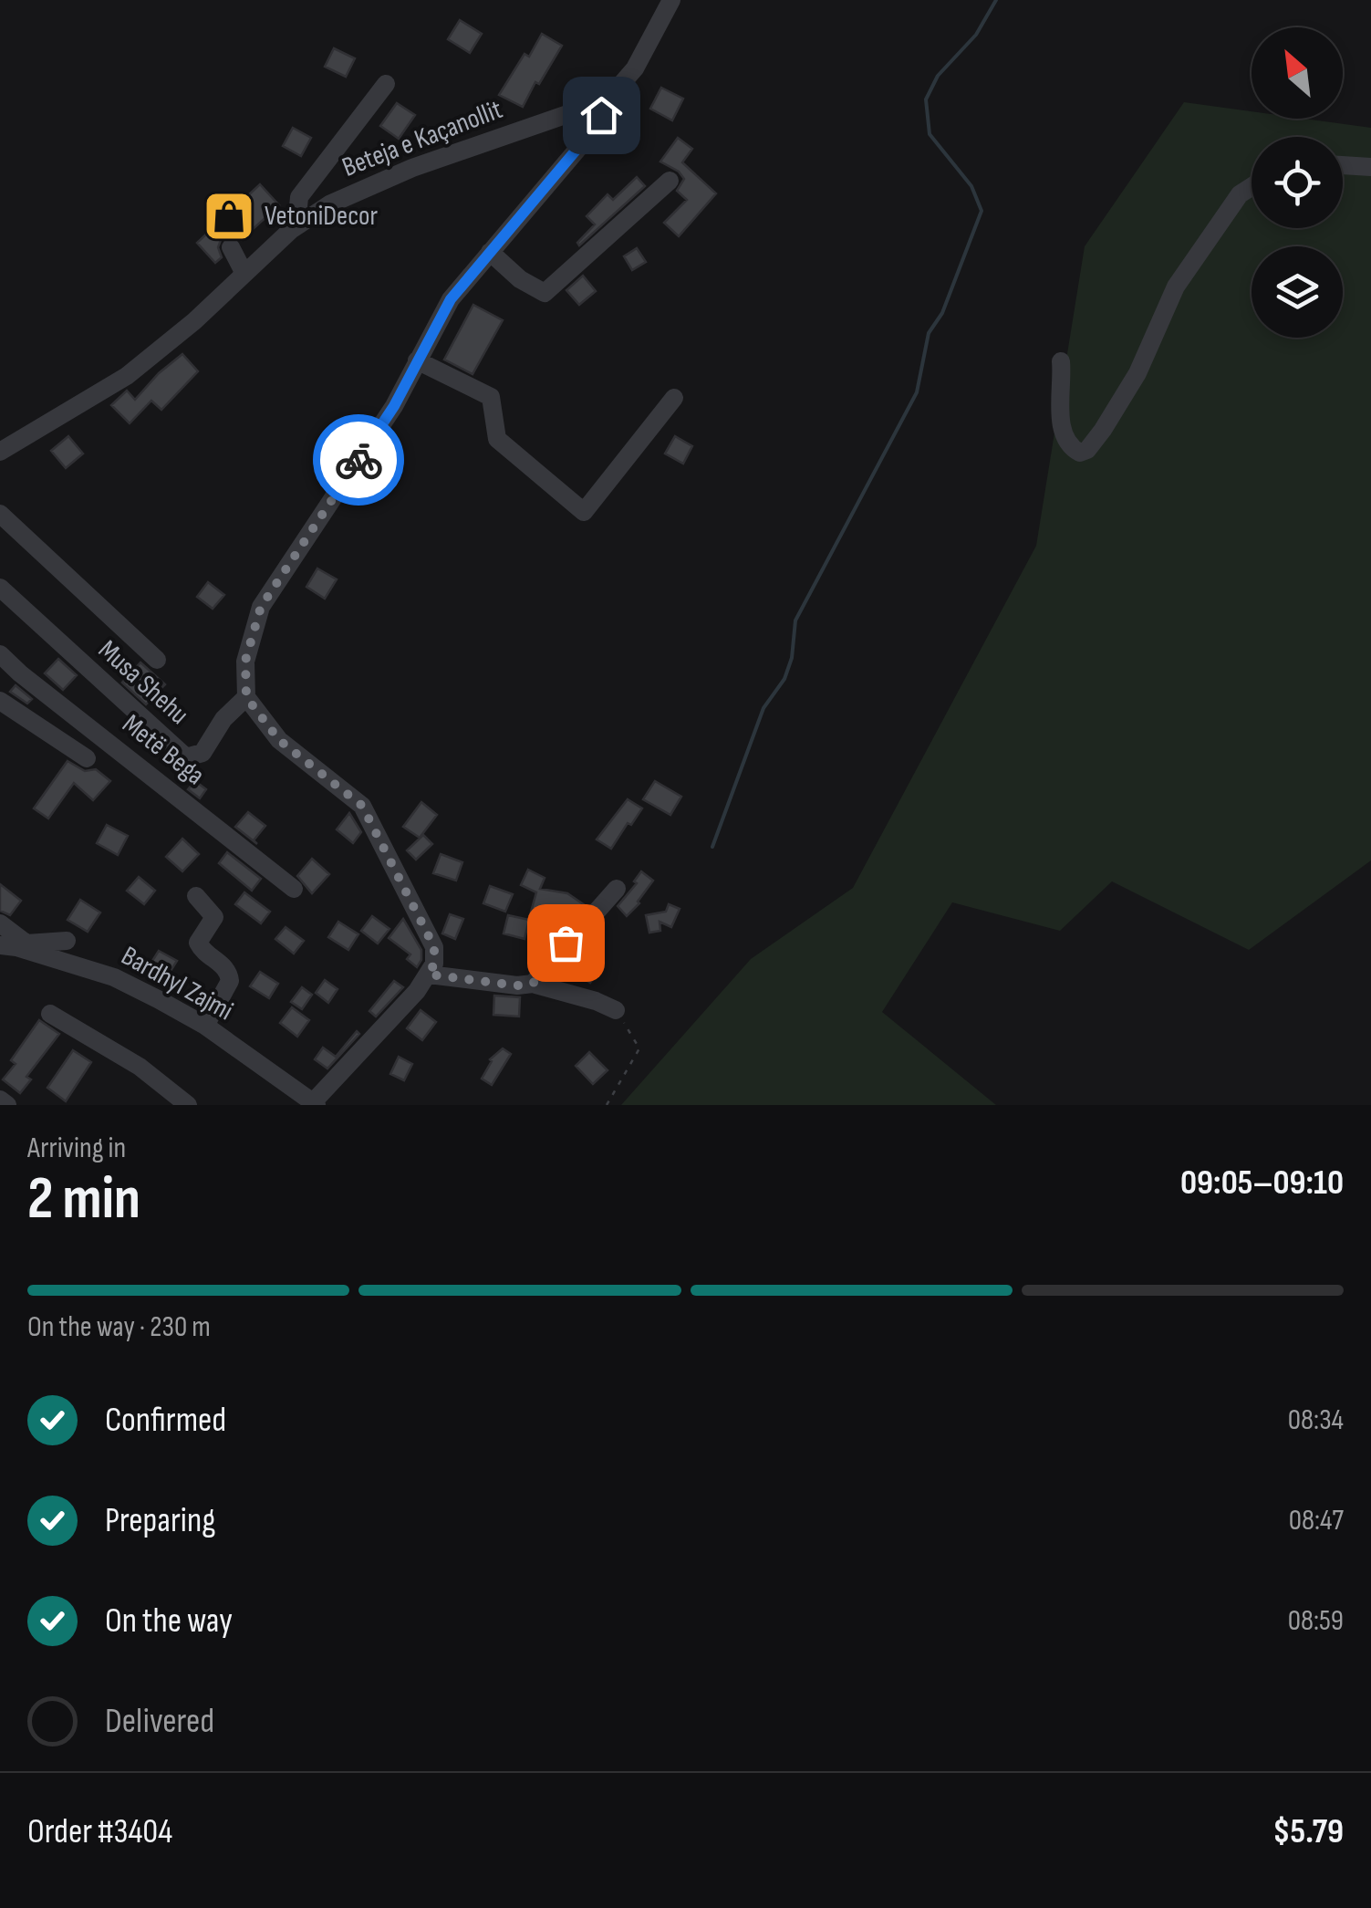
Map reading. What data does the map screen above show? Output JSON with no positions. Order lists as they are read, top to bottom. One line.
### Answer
{"streets":{"street":["Beteja e Kaçanollit","Musa Shehu","Metë Bega","Bardhyl Zajmi"]},"places":{"shop":["VetoniDecor"]},"north":"top left","page":{"heading":["2 min","Arriving in","09:05–09:10"],"panel":["Order #3404","$5.79"],"bar":"On the way · 230 m","list":[["Confirmed","08:34"],["Preparing","08:47"],["On the way","08:59"],"Delivered"]}}
